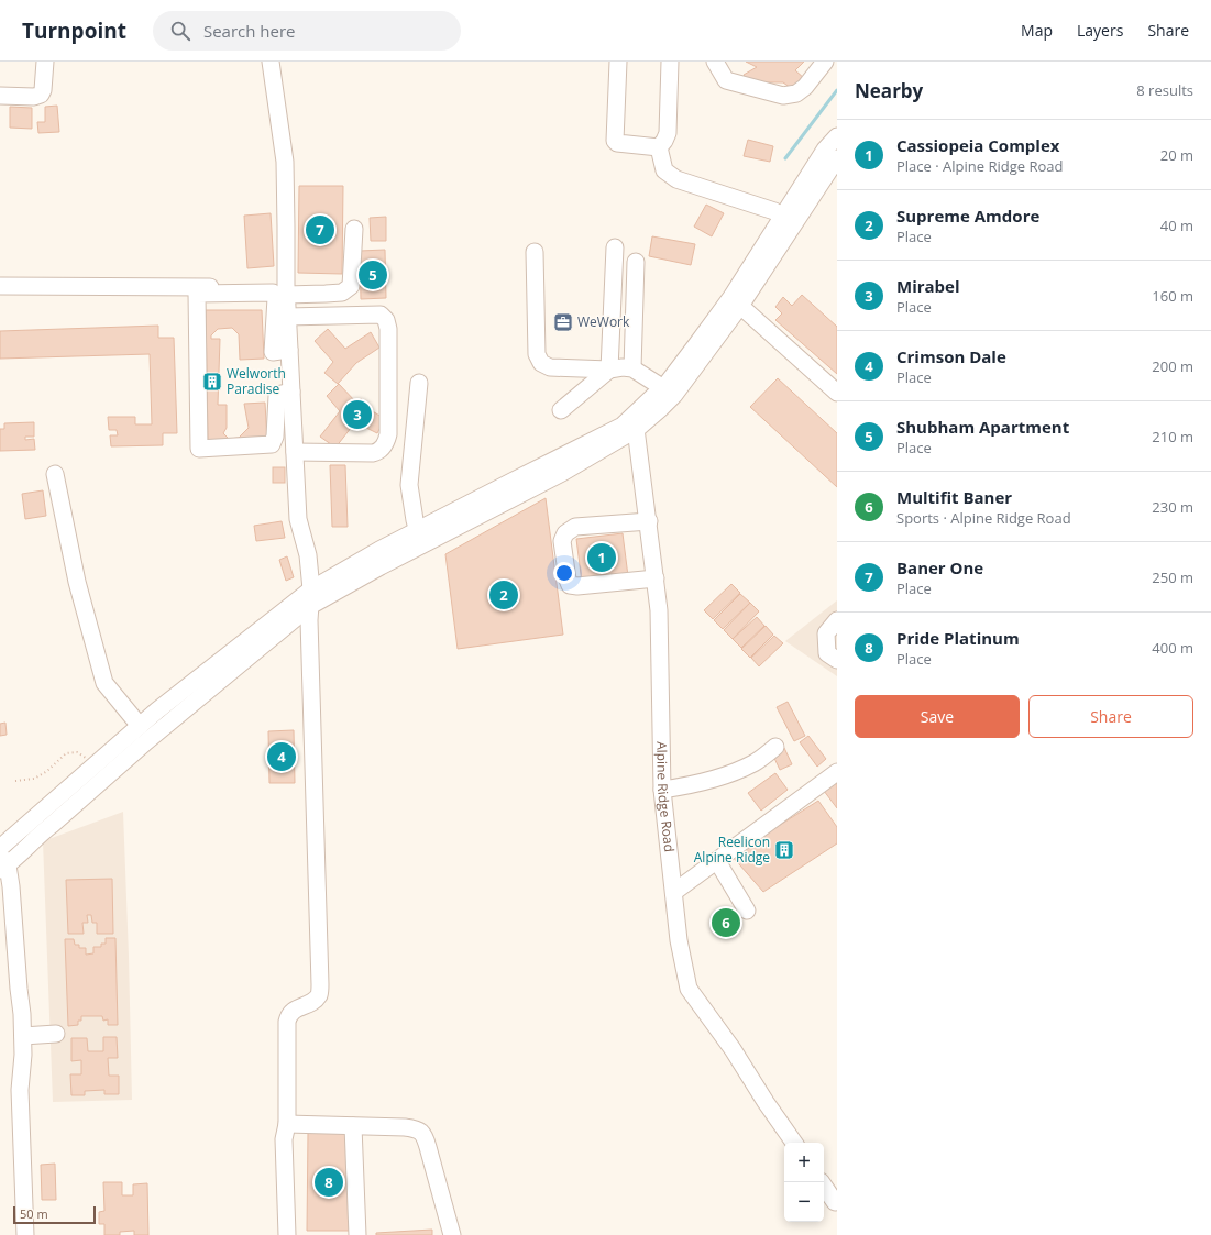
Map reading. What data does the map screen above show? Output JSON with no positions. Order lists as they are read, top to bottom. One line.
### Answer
{"streets":{"street":["Alpine Ridge Road"]},"places":{"office":["WeWork"],"building":["Welworth Paradise","Reelicon Alpine Ridge"]},"scale_bar":"50 m","page":{"header":"Turnpoint","search":"Search here","nav":["Map","Layers","Share"],"heading":["Nearby","8 results"],"list":[{"mark":"1","name":"Cassiopeia Complex","note":"Place · Alpine Ridge Road","value":"20 m"},{"mark":"2","name":"Supreme Amdore","note":"Place","value":"40 m"},{"mark":"3","name":"Mirabel","note":"Place","value":"160 m"},{"mark":"4","name":"Crimson Dale","note":"Place","value":"200 m"},{"mark":"5","name":"Shubham Apartment","note":"Place","value":"210 m"},{"mark":"6","name":"Multifit Baner","note":"Sports · Alpine Ridge Road","value":"230 m"},{"mark":"7","name":"Baner One","note":"Place","value":"250 m"},{"mark":"8","name":"Pride Platinum","note":"Place","value":"400 m"}],"pins":["7","5","3","1","2","4","6","8"],"buttons":["Save","Share"],"map_buttons":["+","−"],"scale":"50 m"}}
